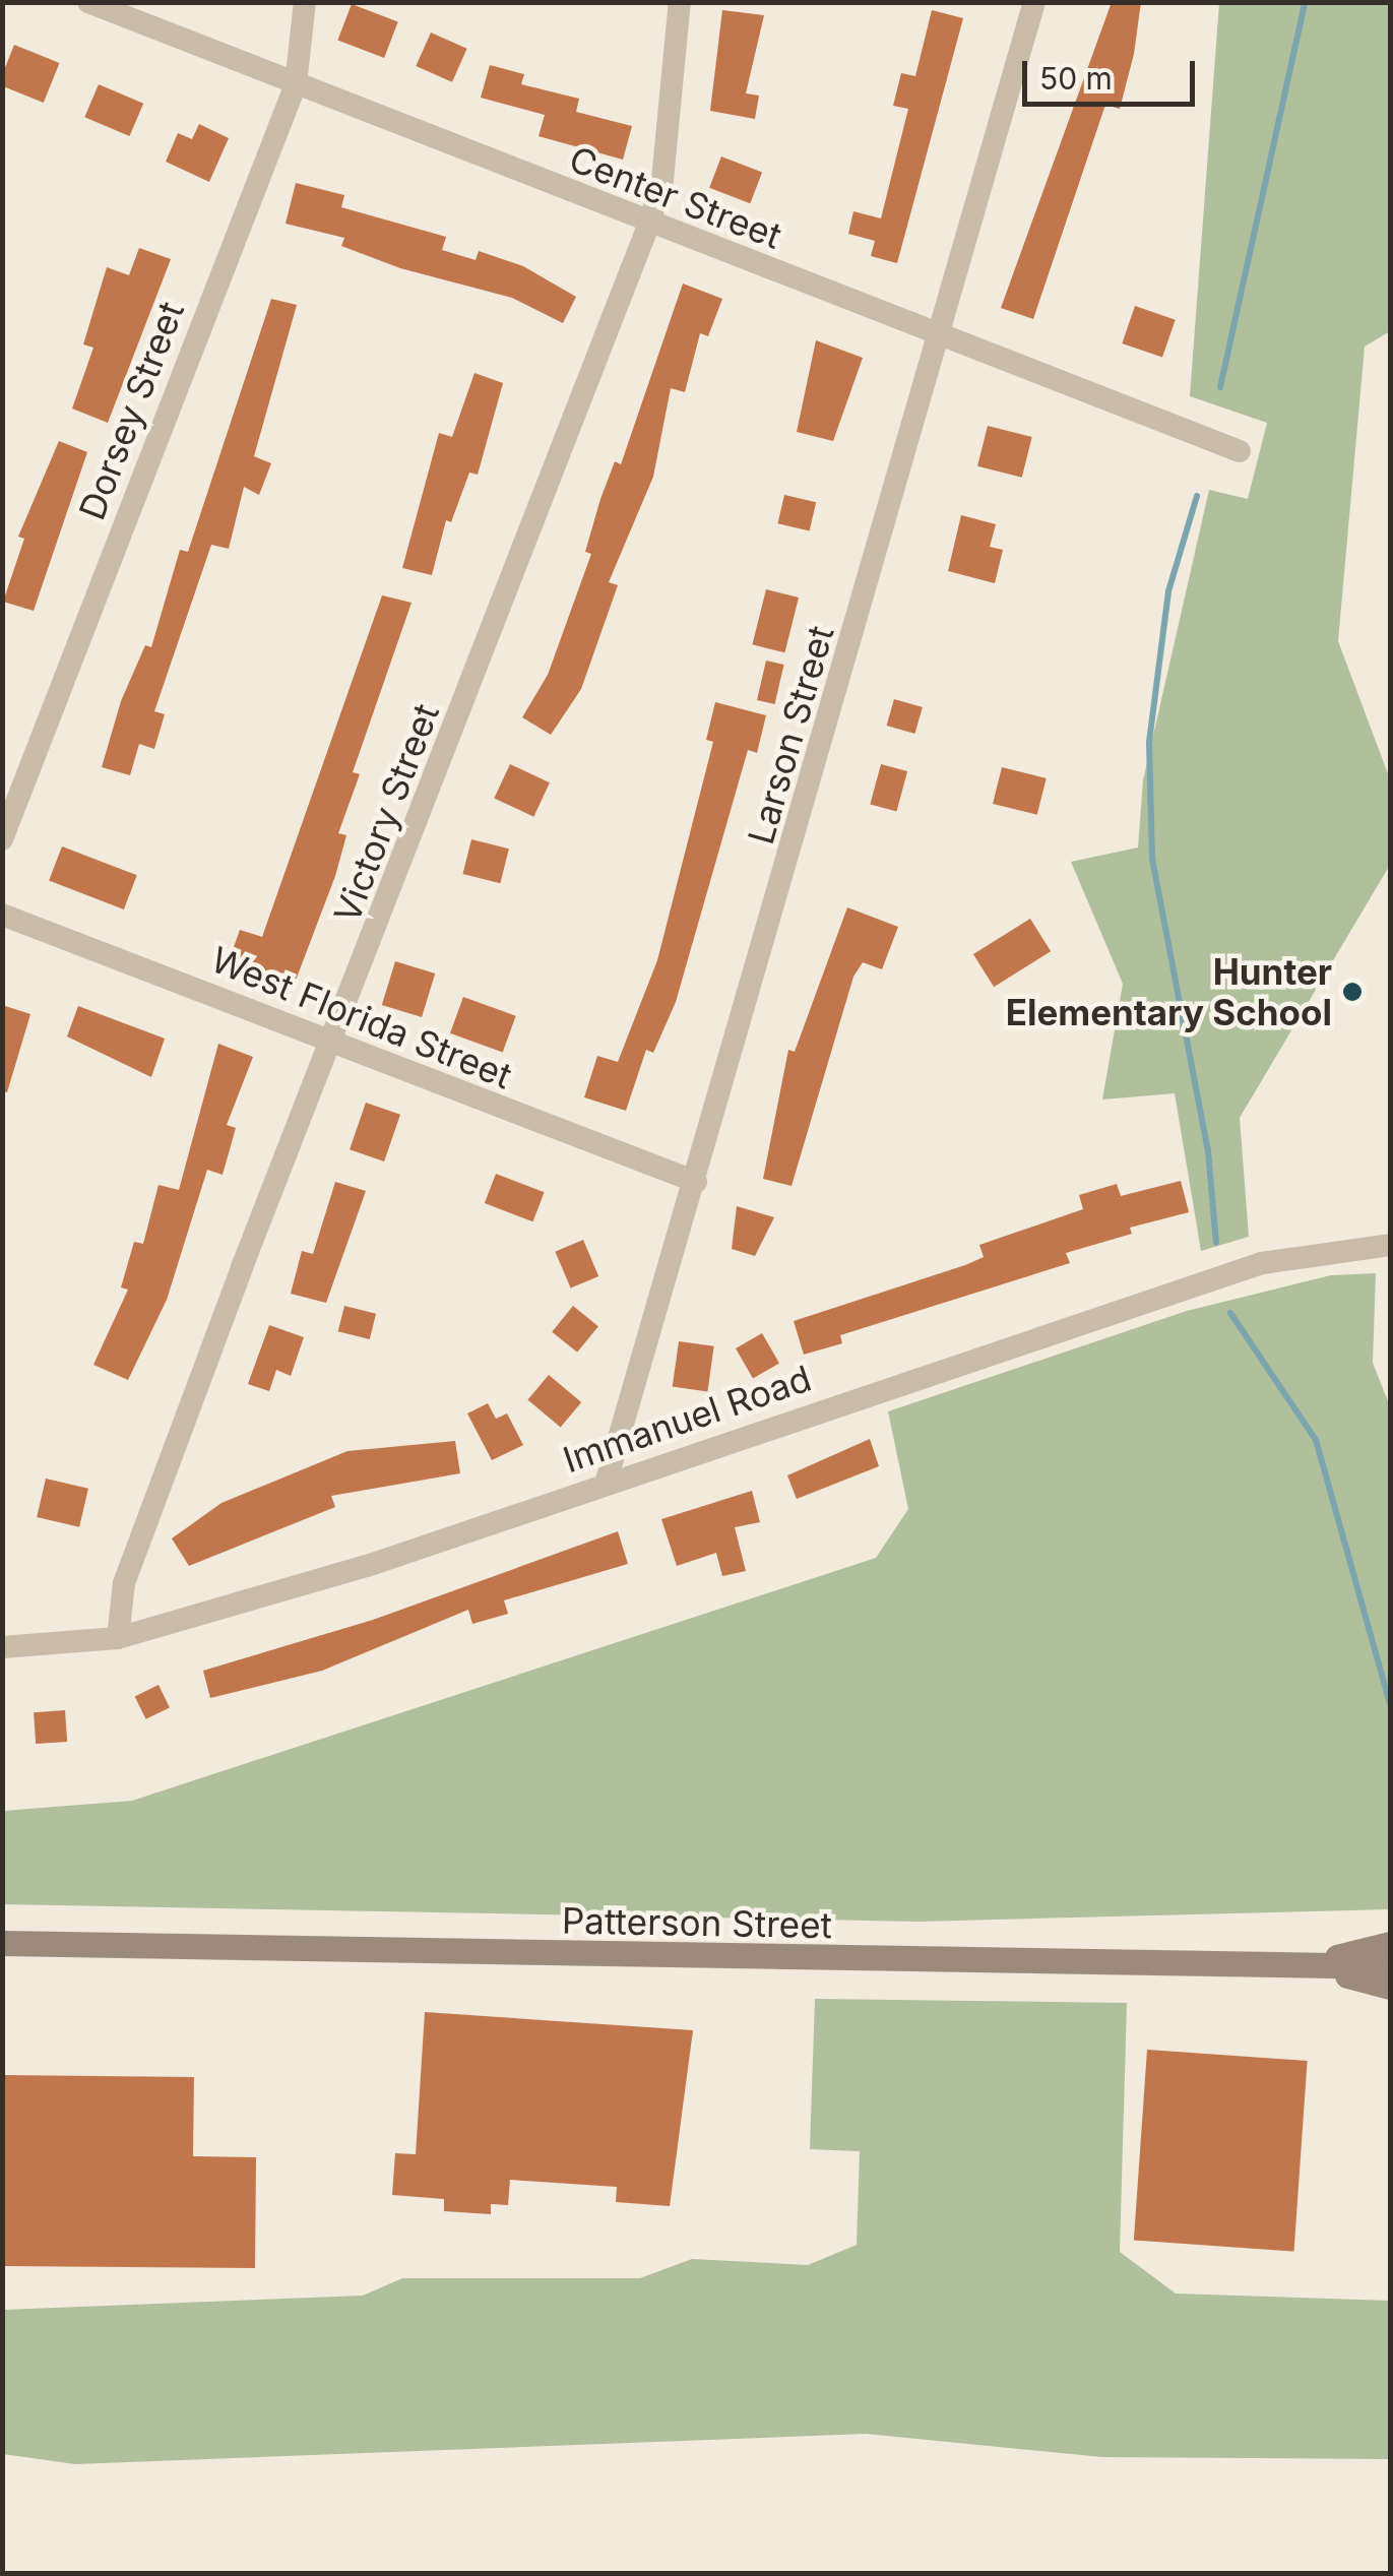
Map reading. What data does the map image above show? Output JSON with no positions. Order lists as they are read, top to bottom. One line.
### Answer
{"streets":{"main road":["Patterson Street"],"street":["Center Street","Dorsey Street","Larson Street","Victory Street","West Florida Street","Immanuel Road"]},"crossings":[["Center Street","Dorsey Street"],["Center Street","Larson Street"],["Center Street","Victory Street"],["Larson Street","West Florida Street"],["Larson Street","Immanuel Road"],["Victory Street","West Florida Street"],["Victory Street","Immanuel Road"]],"places":["Hunter Elementary School"],"scale_bar":"50 m"}
